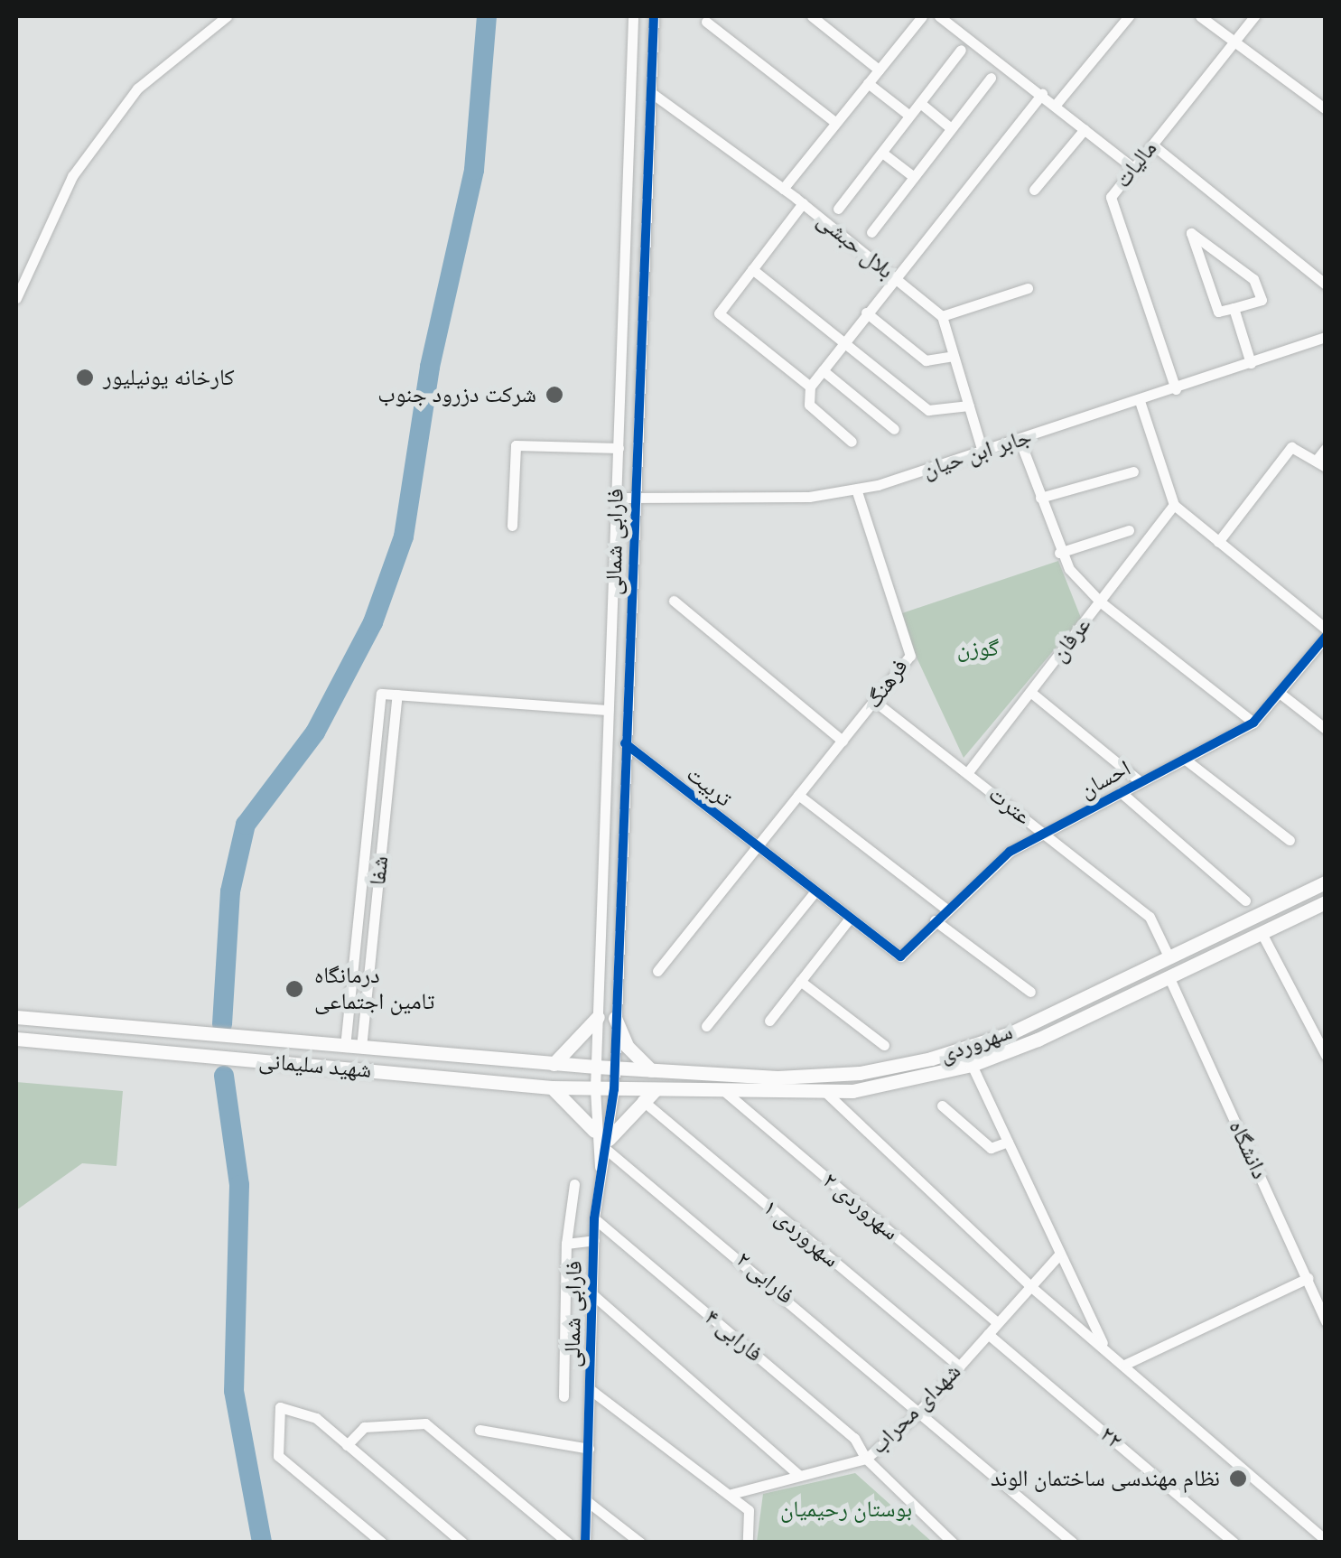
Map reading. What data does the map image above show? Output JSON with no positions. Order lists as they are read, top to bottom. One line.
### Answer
{"streets":{"main road":["سهروردی","شهید سلیمانی"],"street":["مالیات","بلال حبشی","جابر ابن حیان","فارابی شمالی","عرفان","فرهنگ","احسان","تربیت","عترت","شفا","دانشگاه","سهروردی ۲","سهروردی ۱","فارابی ۲","فارابی ۴","شهدای محراب","۲۲"]},"crossings":[["مالیات","جابر ابن حیان"],["بلال حبشی","فارابی شمالی"],["جابر ابن حیان","فارابی شمالی"],["جابر ابن حیان","فرهنگ"],["فارابی شمالی","تربیت"],["فارابی شمالی","سهروردی"],["فارابی شمالی","شهید سلیمانی"],["فارابی شمالی","فارابی ۲"],["فارابی شمالی","فارابی ۴"],["عرفان","عترت"],["فرهنگ","تربیت"],["فرهنگ","عترت"],["احسان","تربیت"],["احسان","عترت"],["عترت","سهروردی"],["شفا","شهید سلیمانی"],["سهروردی","شهید سلیمانی"],["سهروردی","دانشگاه"],["سهروردی","سهروردی ۲"],["سهروردی ۲","شهدای محراب"],["سهروردی ۱","شهدای محراب"],["فارابی ۲","شهدای محراب"],["فارابی ۴","شهدای محراب"],["شهدای محراب","۲۲"]],"parks":["گوزن","بوستان رحیمیان"],"places":["کارخانه یونیلیور","شرکت دزرود جنوب","درمانگاه تامین اجتماعی","نظام مهندسی ساختمان الوند"]}
